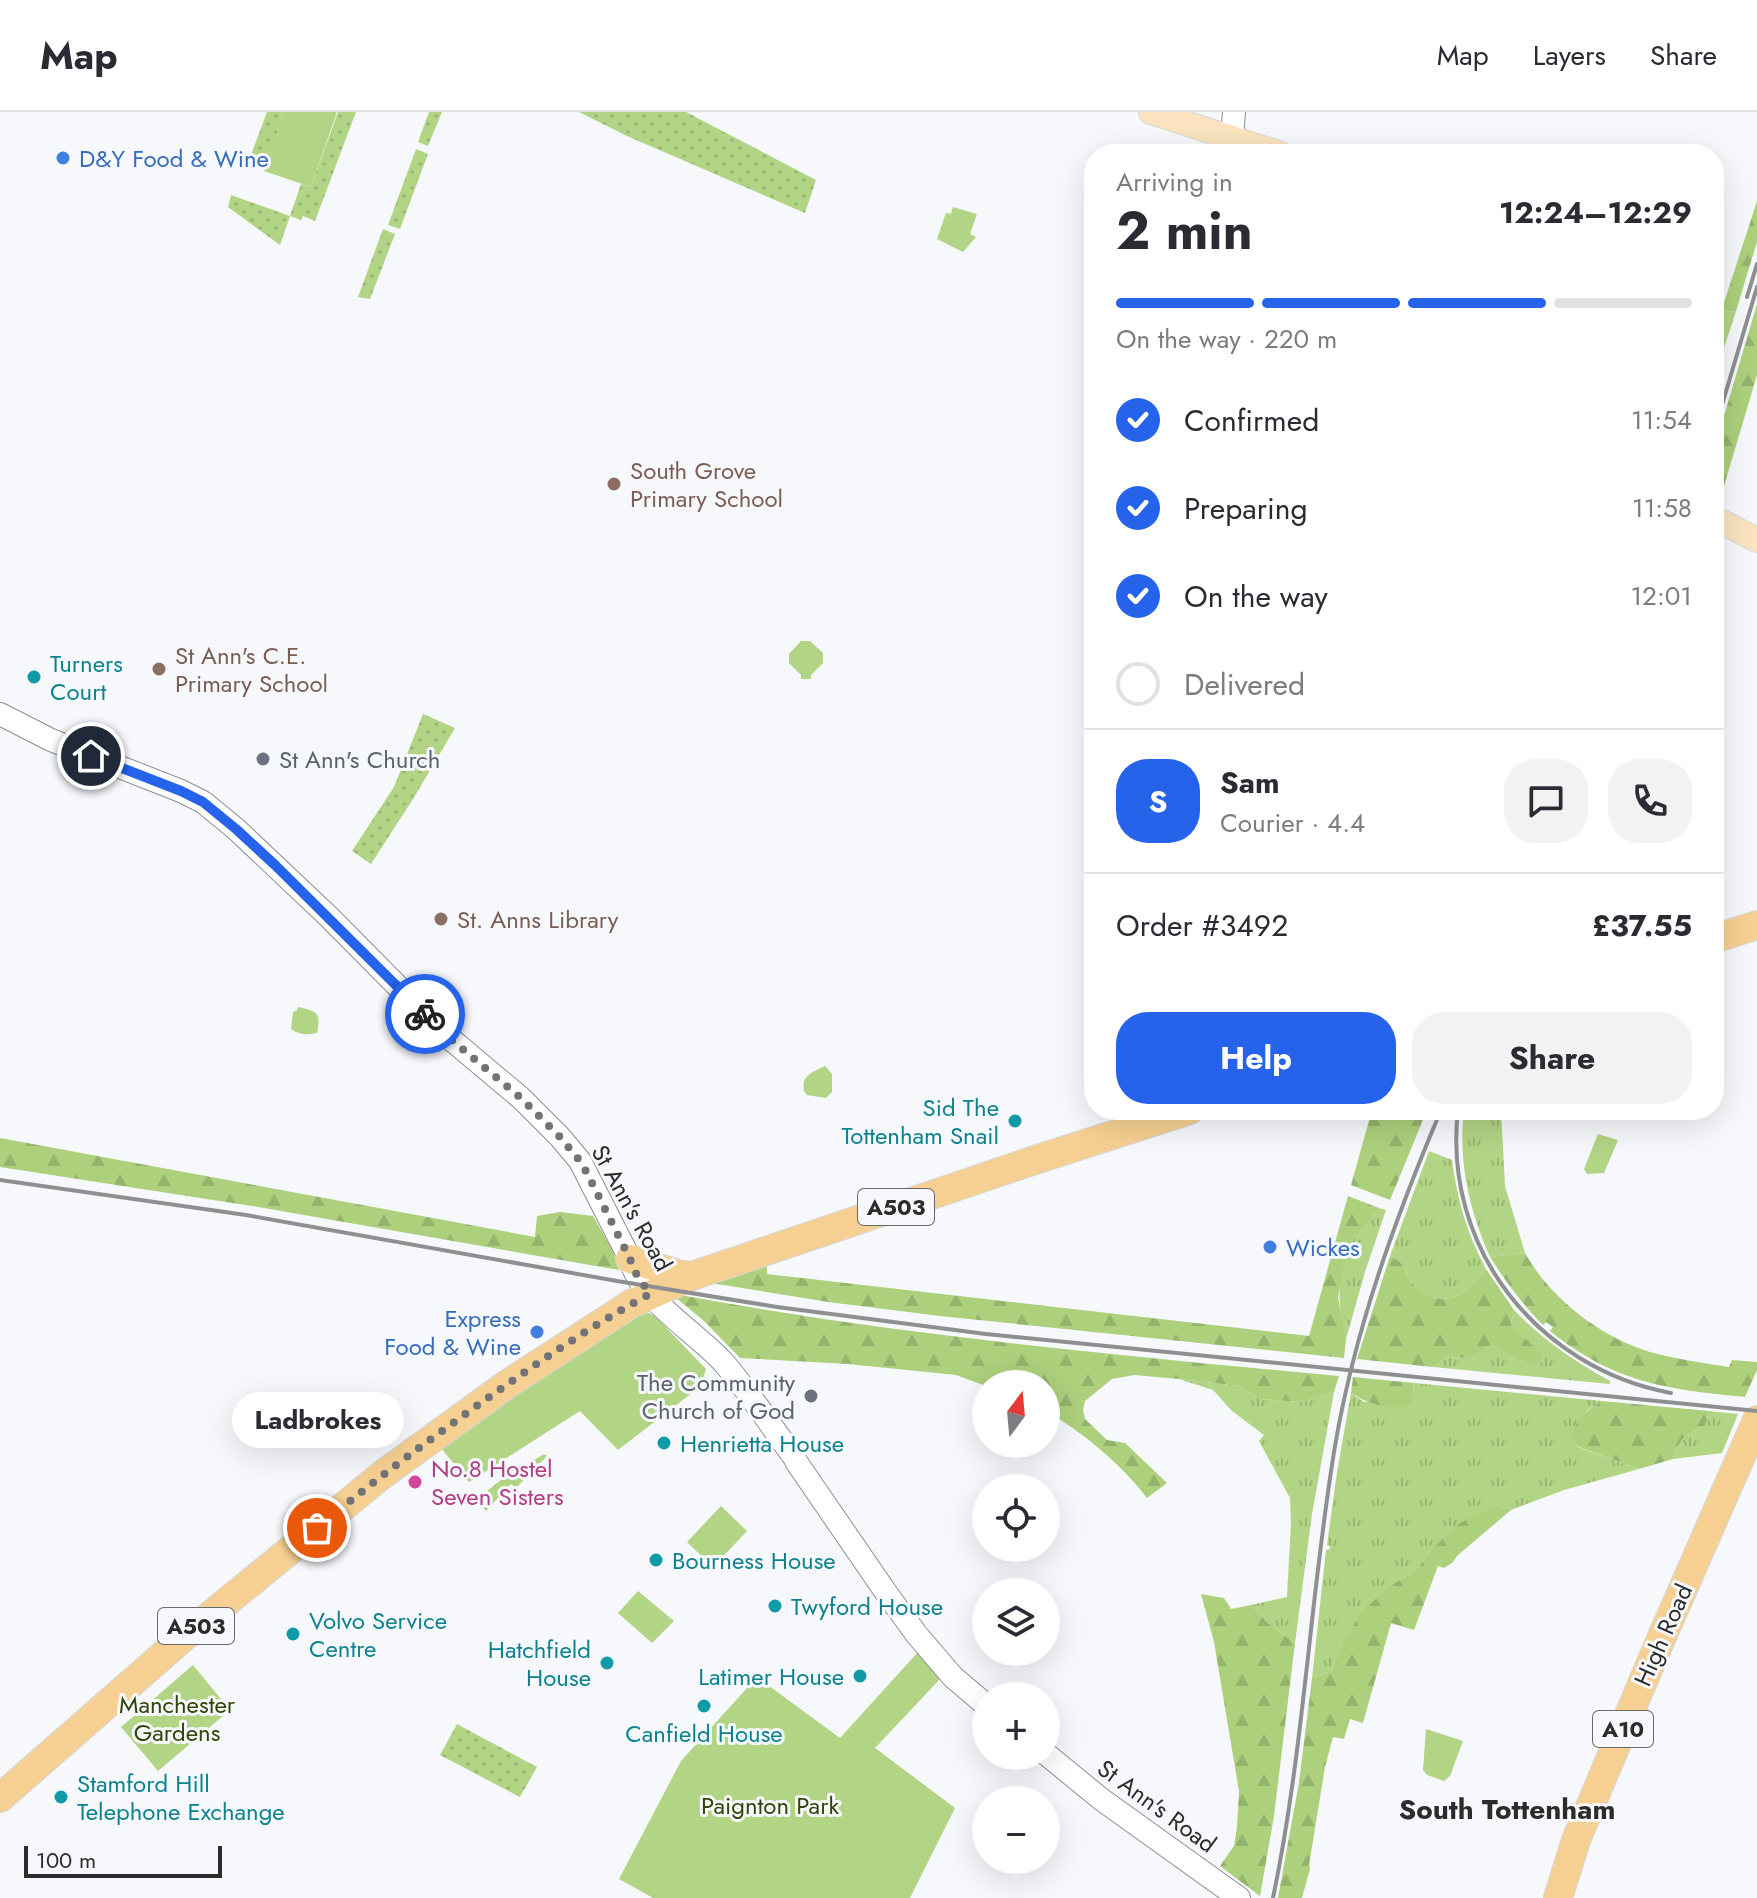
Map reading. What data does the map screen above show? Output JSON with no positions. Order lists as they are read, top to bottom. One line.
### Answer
{"streets":{"highway":["A503","High Road","A10"],"main road":["St Ann's Road"]},"crossings":[["A503","St Ann's Road"]],"districts":["South Tottenham"],"parks":["Manchester Gardens","Paignton Park"],"places":["D&Y Food & Wine","South Grove Primary School","St Ann's C.E. Primary School","Turners Court","St Ann's Church","St. Anns Library","Sid The Tottenham Snail","Wickes","Express Food & Wine","The Community Church of God","Henrietta House","No.8 Hostel Seven Sisters","Ladbrokes","Bourness House","Twyford House","Volvo Service Centre","Hatchfield House","Latimer House","Canfield House","Stamford Hill Telephone Exchange"],"scale_bar":"100 m","north":"top","page":{"header":"Map","nav":["Map","Layers","Share"],"heading":["2 min","Arriving in","12:24–12:29"],"panel":["Sam","Courier · 4.4","Order #3492","£37.55"],"bar":"On the way · 220 m","list":[["Confirmed","11:54"],["Preparing","11:58"],["On the way","12:01"],"Delivered"],"round":"S","buttons":["Help","Share"],"map_buttons":["+","−"],"bubble":"Ladbrokes","scale":"100 m"}}
